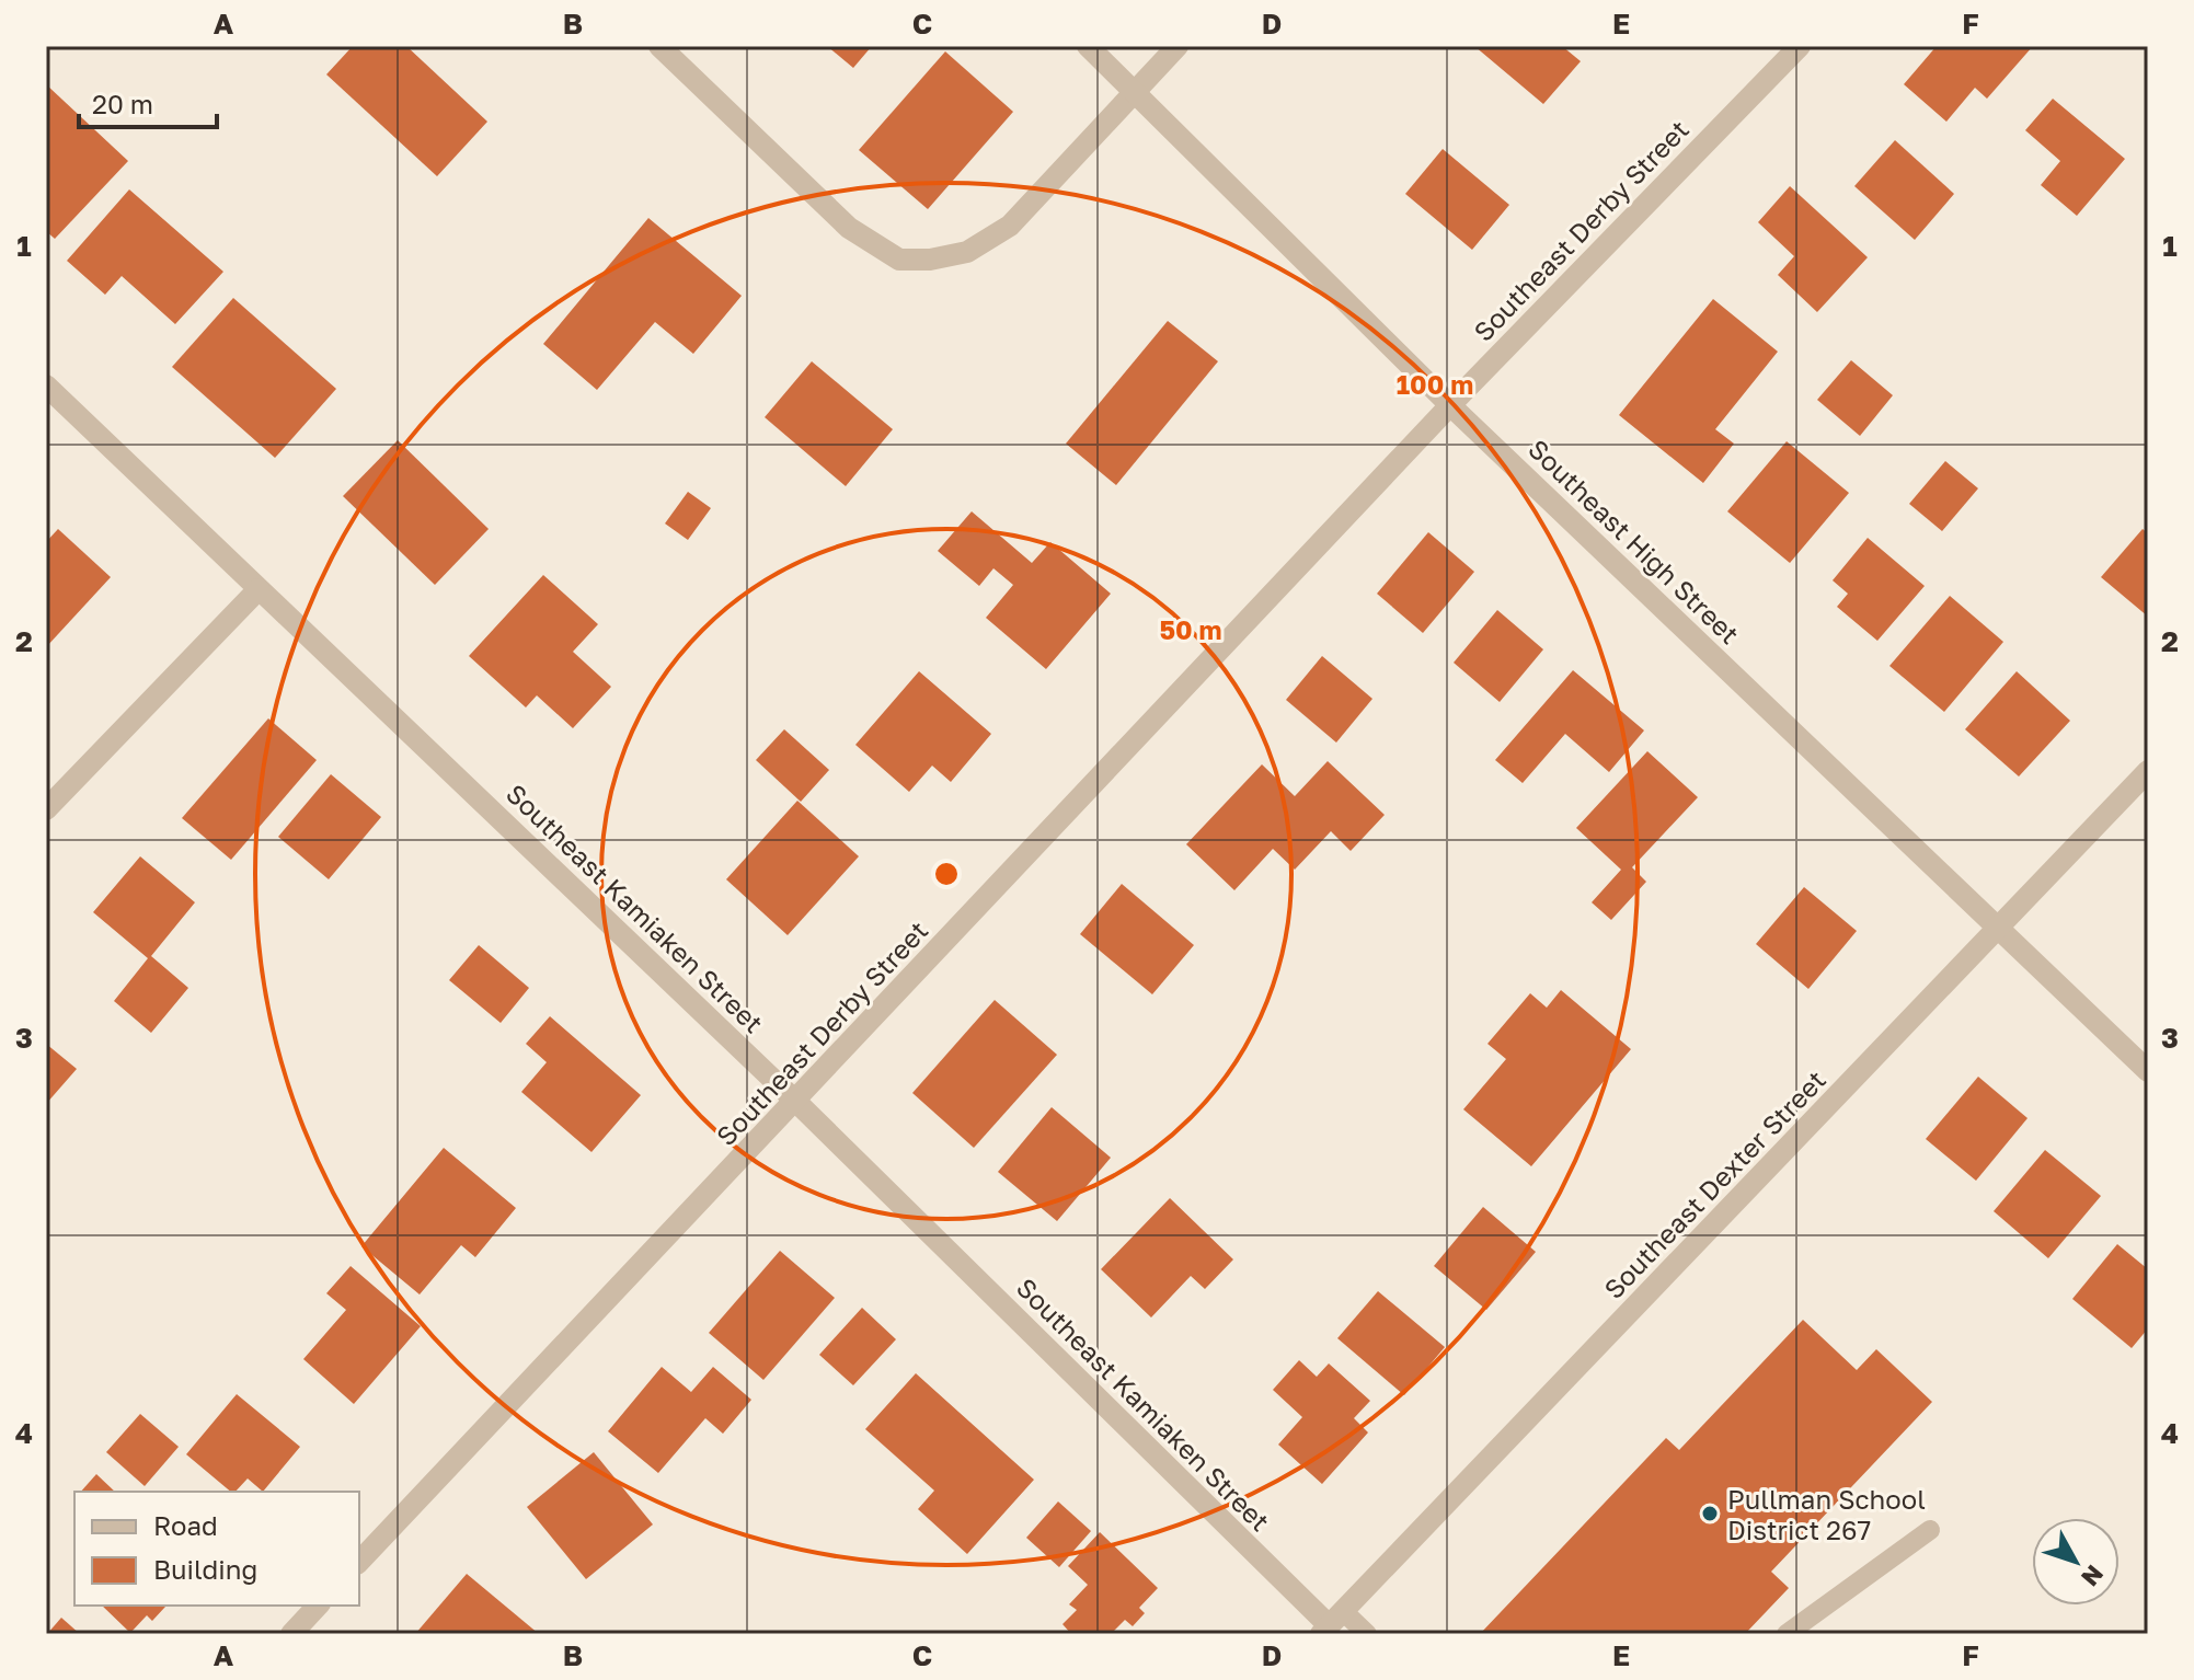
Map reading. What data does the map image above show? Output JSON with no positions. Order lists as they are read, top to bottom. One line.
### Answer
{"streets":{"street":["Southeast Derby Street","Southeast High Street","Southeast Kamiaken Street","Southeast Dexter Street"]},"crossings":[["Southeast Derby Street","Southeast High Street"],["Southeast Derby Street","Southeast Kamiaken Street"],["Southeast High Street","Southeast Dexter Street"],["Southeast Kamiaken Street","Southeast Dexter Street"]],"places":["Pullman School District 267"],"legend":["Road","Building"],"scale_bar":"20 m","north":"bottom right","grid":{"columns":["A","B","C","D","E","F"],"rows":["1","2","3","4"]},"rings":["100 m","50 m"]}
